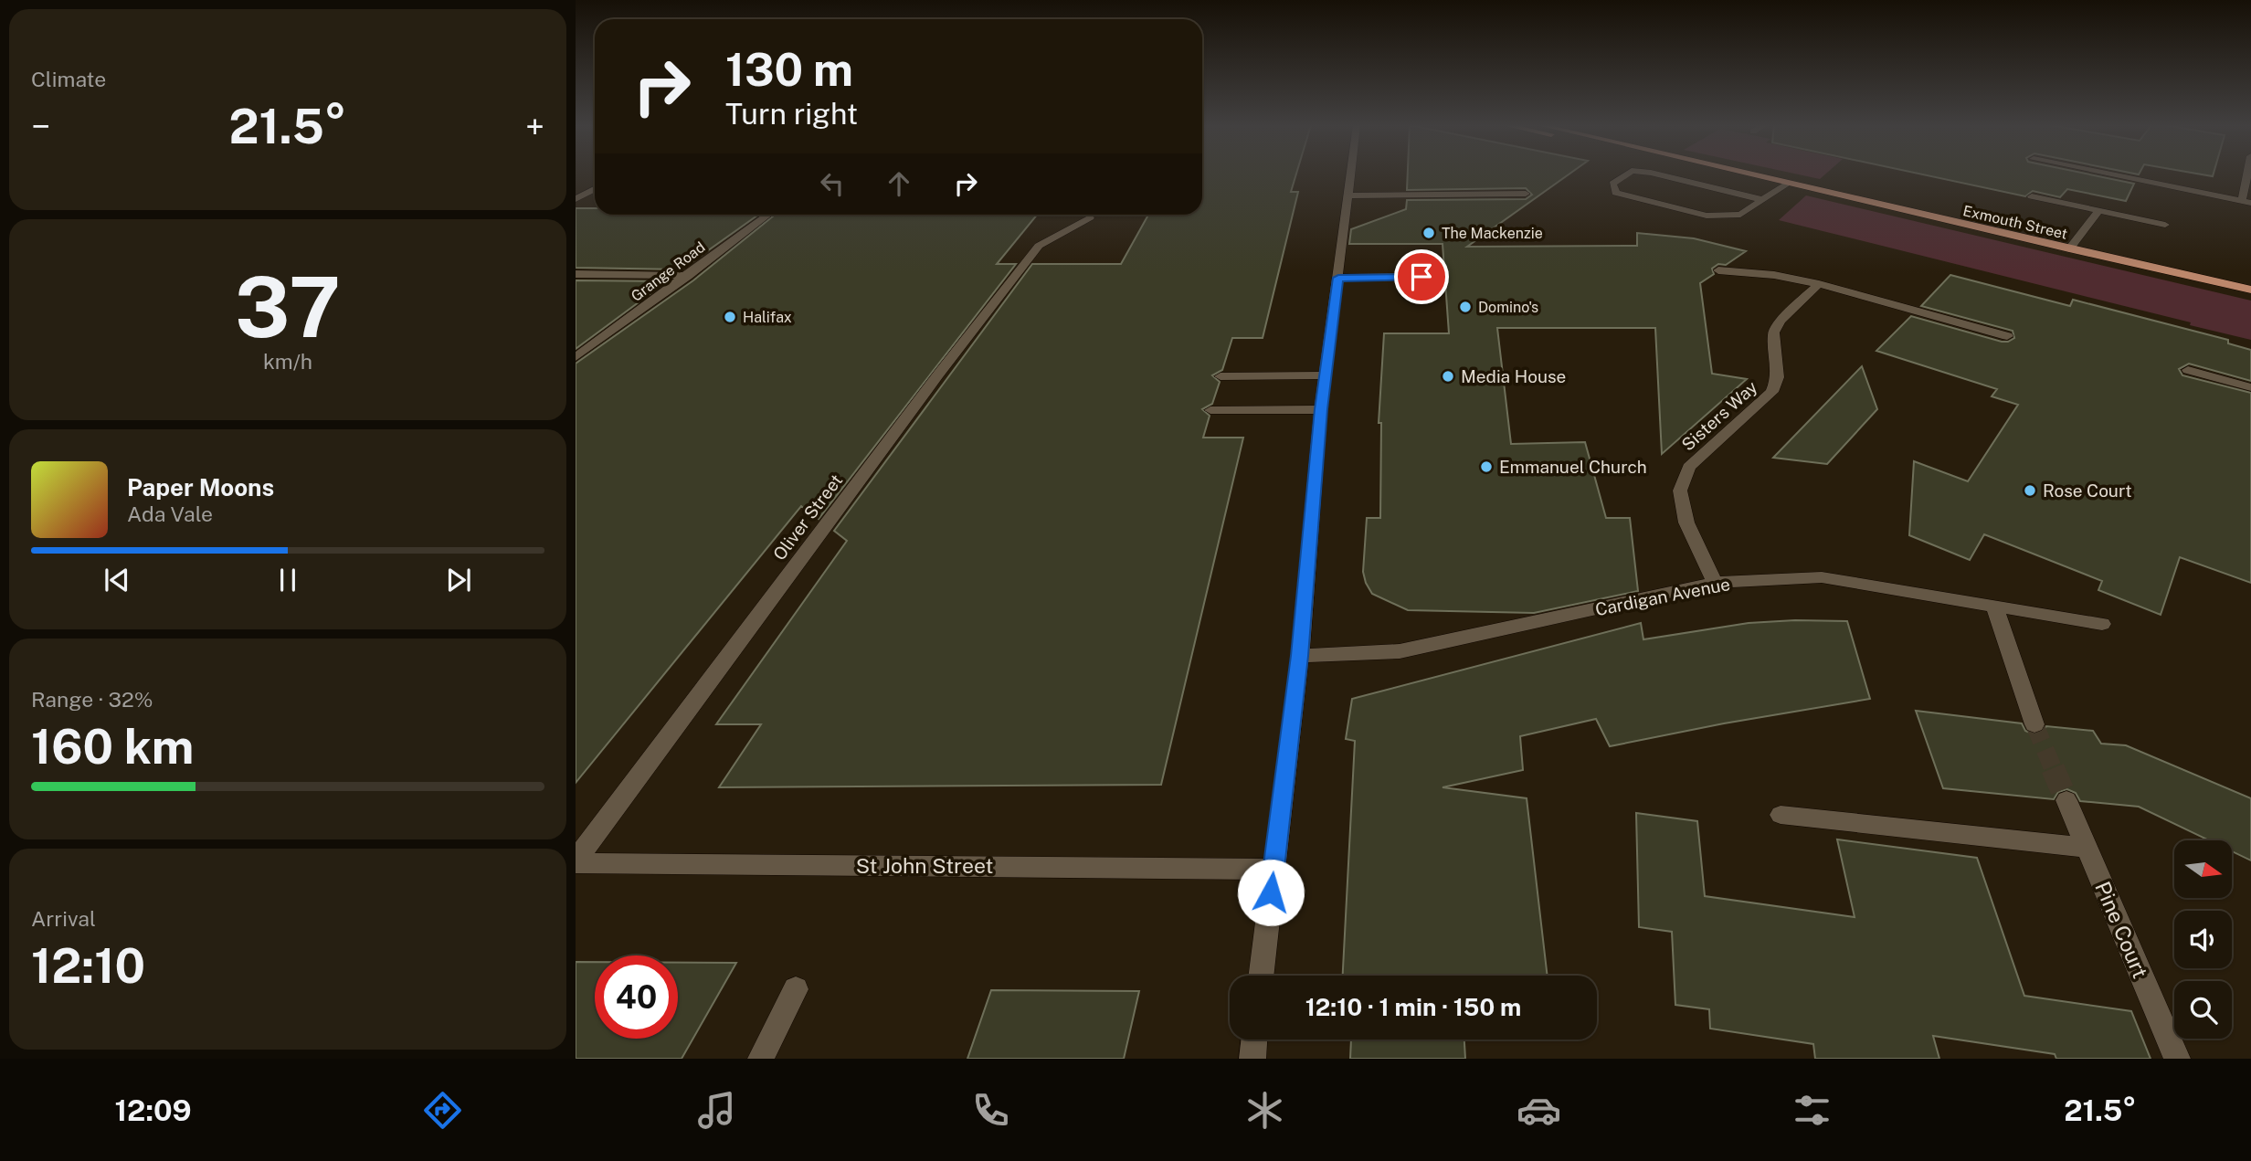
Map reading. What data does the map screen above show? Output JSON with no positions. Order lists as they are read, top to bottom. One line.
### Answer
{"streets":{"main road":["Exmouth Street"],"street":["Grange Road","Sisters Way","Oliver Street","Cardigan Avenue","St John Street","Pine Court"]},"crossings":[["Sisters Way","Cardigan Avenue"],["Oliver Street","St John Street"]],"places":["The Mackenzie","Domino's","Halifax","Media House","Emmanuel Church","Rose Court"],"north":"right","page":{"tile":["Climate",["37","km/h"],["Range · 32%","160 km"],["Arrival","12:10"]],"turn":["130 m","Turn right"],"heat":["−","21.5°","+"],"song":["Paper Moons","Ada Vale"],"limit":"40","trip":"12:10 · 1 min · 150 m","tabs":["12:09","21.5°"]}}
